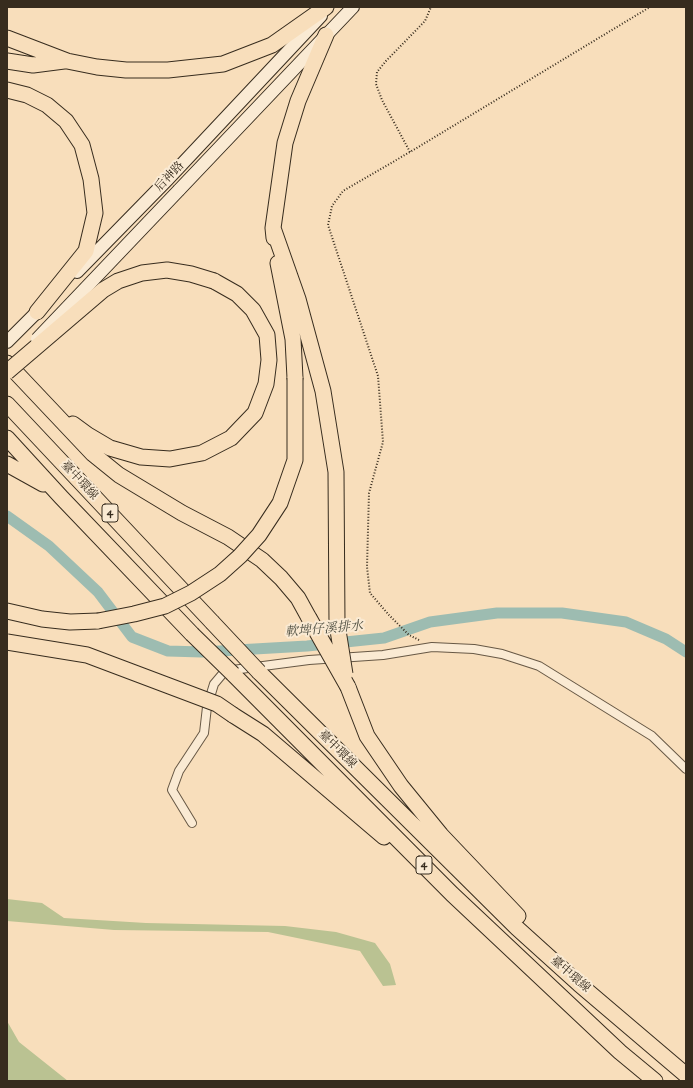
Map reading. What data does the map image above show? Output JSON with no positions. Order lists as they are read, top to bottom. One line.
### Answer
{"streets":{"highway":["臺中環線","4"],"street":["后神路"]},"water":["軟埤仔溪排水"]}
